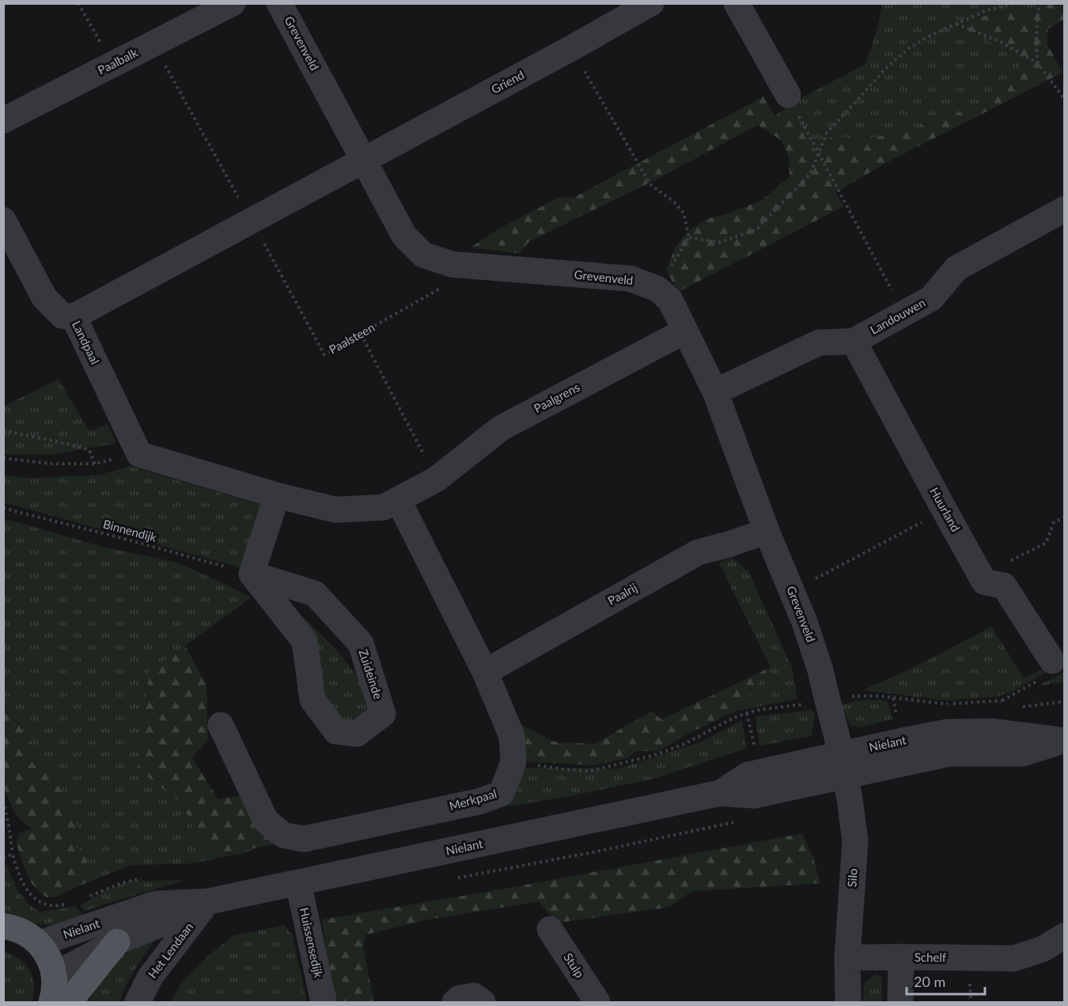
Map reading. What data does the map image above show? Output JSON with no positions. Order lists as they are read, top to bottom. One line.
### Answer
{"streets":{"street":["Grevenveld","Paalbalk","Griend","Landouwen","Landpaal","Paalgrens","Huurland","Paalrij","Zuideinde","Nielant","Merkpaal","Silo","Huissensedijk","Het Lendaan","Schelf","Stulp"],"path":["Paalsteen","Binnendijk"]},"crossings":[["Grevenveld","Griend"],["Grevenveld","Landouwen"],["Grevenveld","Paalsteen"],["Grevenveld","Paalgrens"],["Grevenveld","Paalrij"],["Grevenveld","Nielant"],["Grevenveld","Silo"],["Paalbalk","Paalsteen"],["Landouwen","Huurland"],["Paalgrens","Merkpaal"],["Binnendijk","Zuideinde"],["Paalrij","Merkpaal"],["Nielant","Silo"],["Nielant","Huissensedijk"],["Nielant","Het Lendaan"],["Silo","Schelf"]],"scale_bar":"20 m"}
